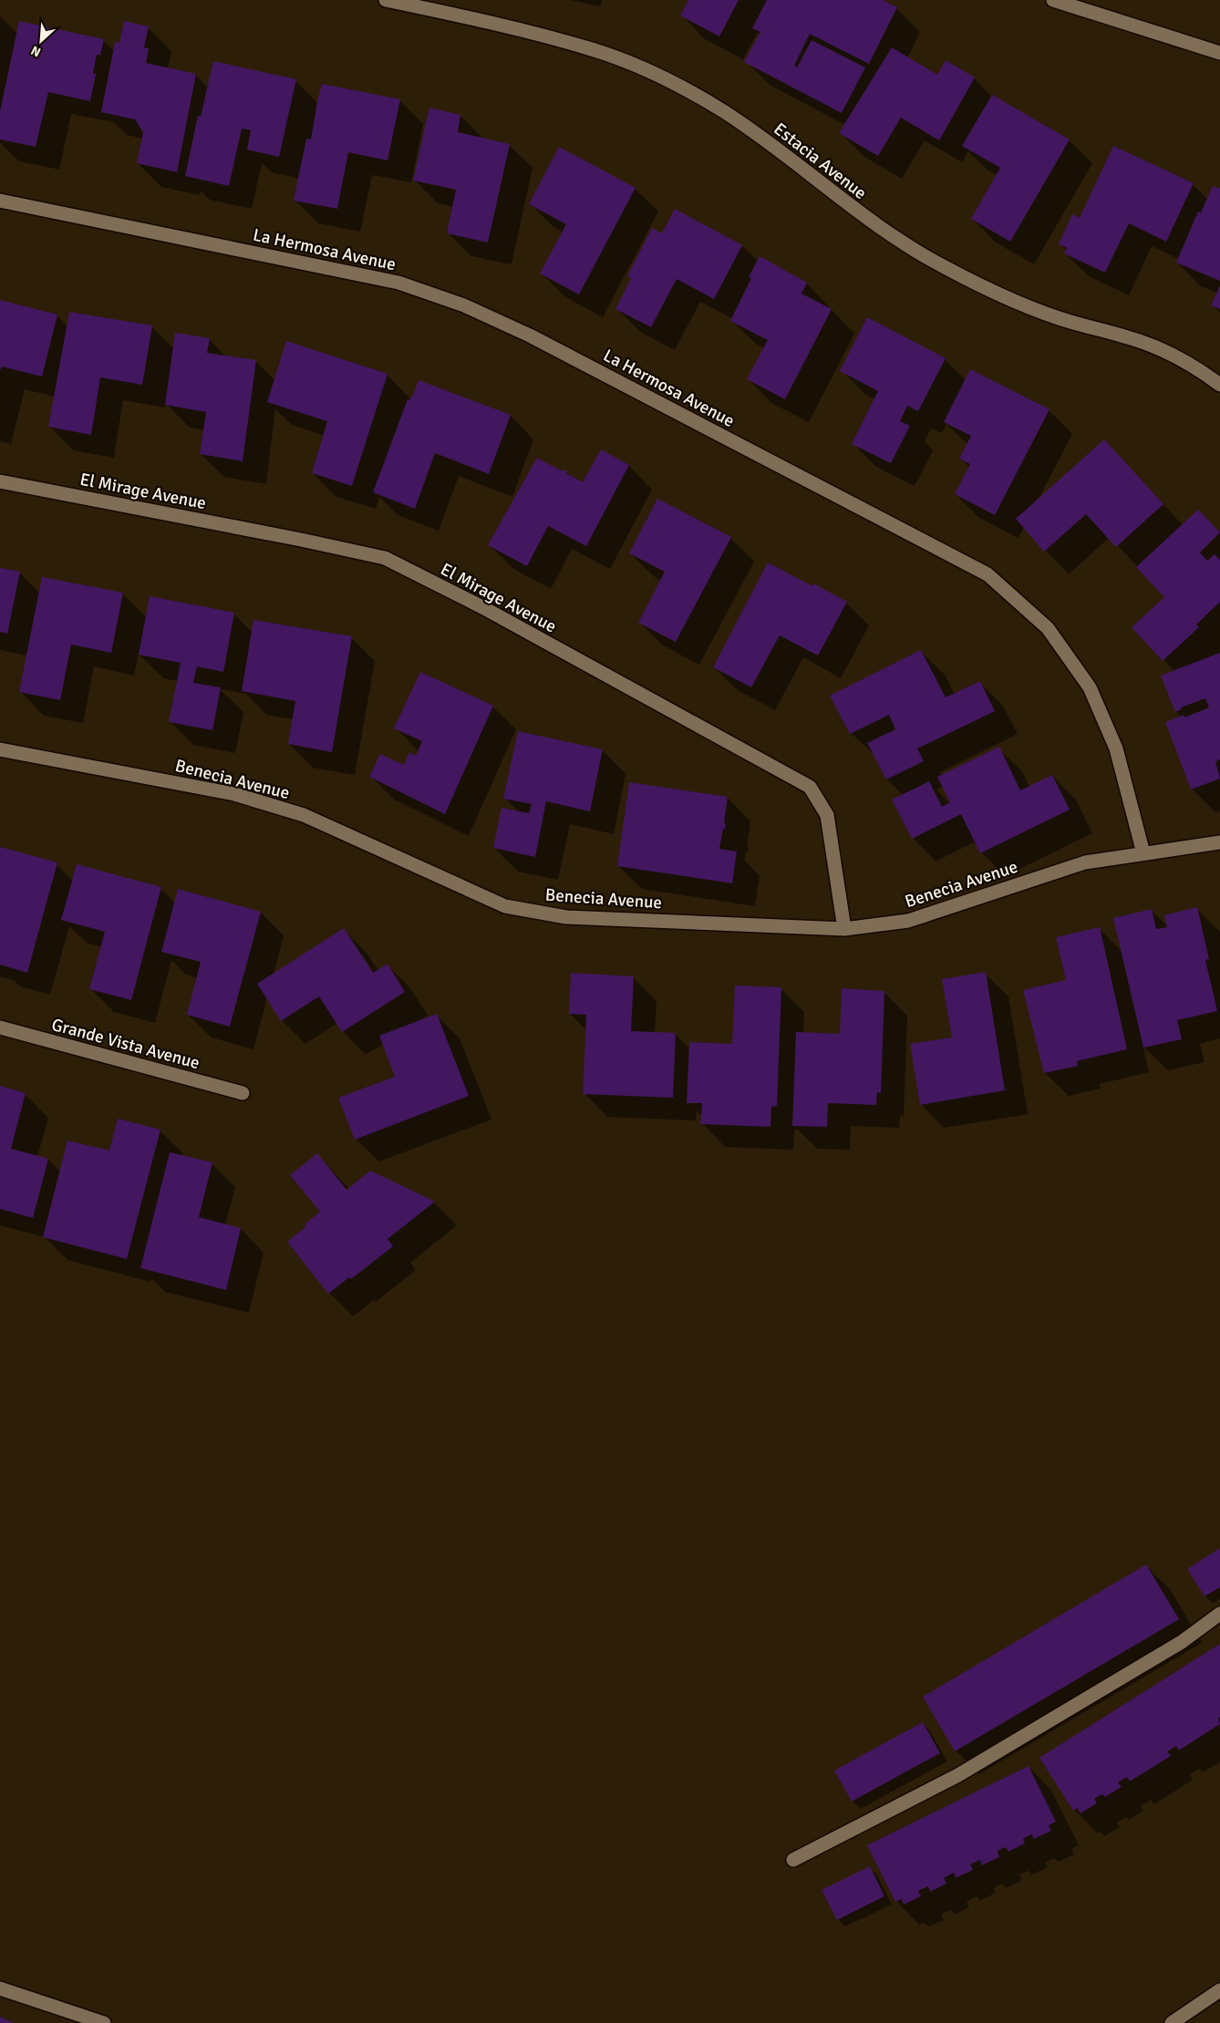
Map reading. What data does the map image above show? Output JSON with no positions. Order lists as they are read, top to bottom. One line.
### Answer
{"streets":{"street":["Estacia Avenue","La Hermosa Avenue","El Mirage Avenue","Benecia Avenue","Grande Vista Avenue"]},"crossings":[["La Hermosa Avenue","Benecia Avenue"],["El Mirage Avenue","Benecia Avenue"]],"north":"bottom left"}
